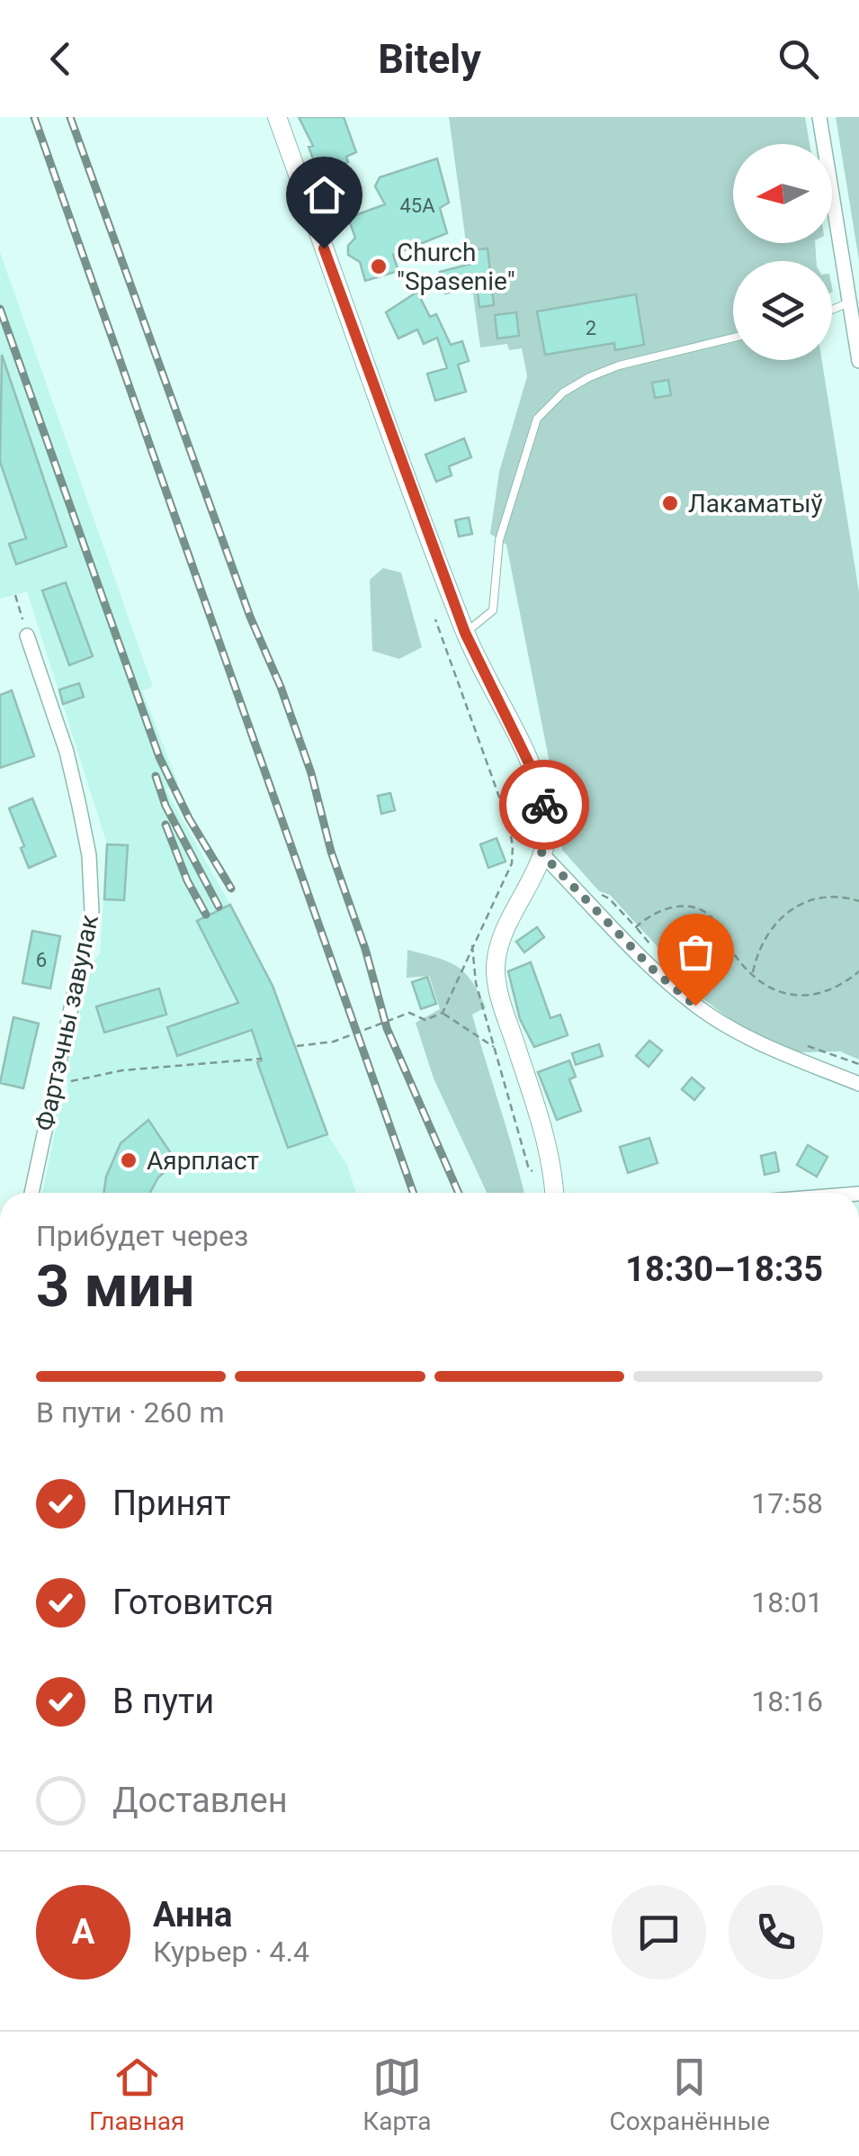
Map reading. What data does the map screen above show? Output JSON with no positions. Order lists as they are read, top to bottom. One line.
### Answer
{"streets":{"street":["Фартэчны завулак"]},"places":["Church \"Spasenie\"","Лакаматыў","Аярпласт"],"house_numbers":["45А","2","6"],"north":"left","page":{"header":"Bitely","heading":["3 мин","Прибудет через","18:30–18:35"],"panel":["Анна","Курьер · 4.4"],"bar":"В пути · 260 m","list":[["Принят","17:58"],["Готовится","18:01"],["В пути","18:16"],"Доставлен"],"round":"А","tabs":["Главная","Карта","Сохранённые"]}}
